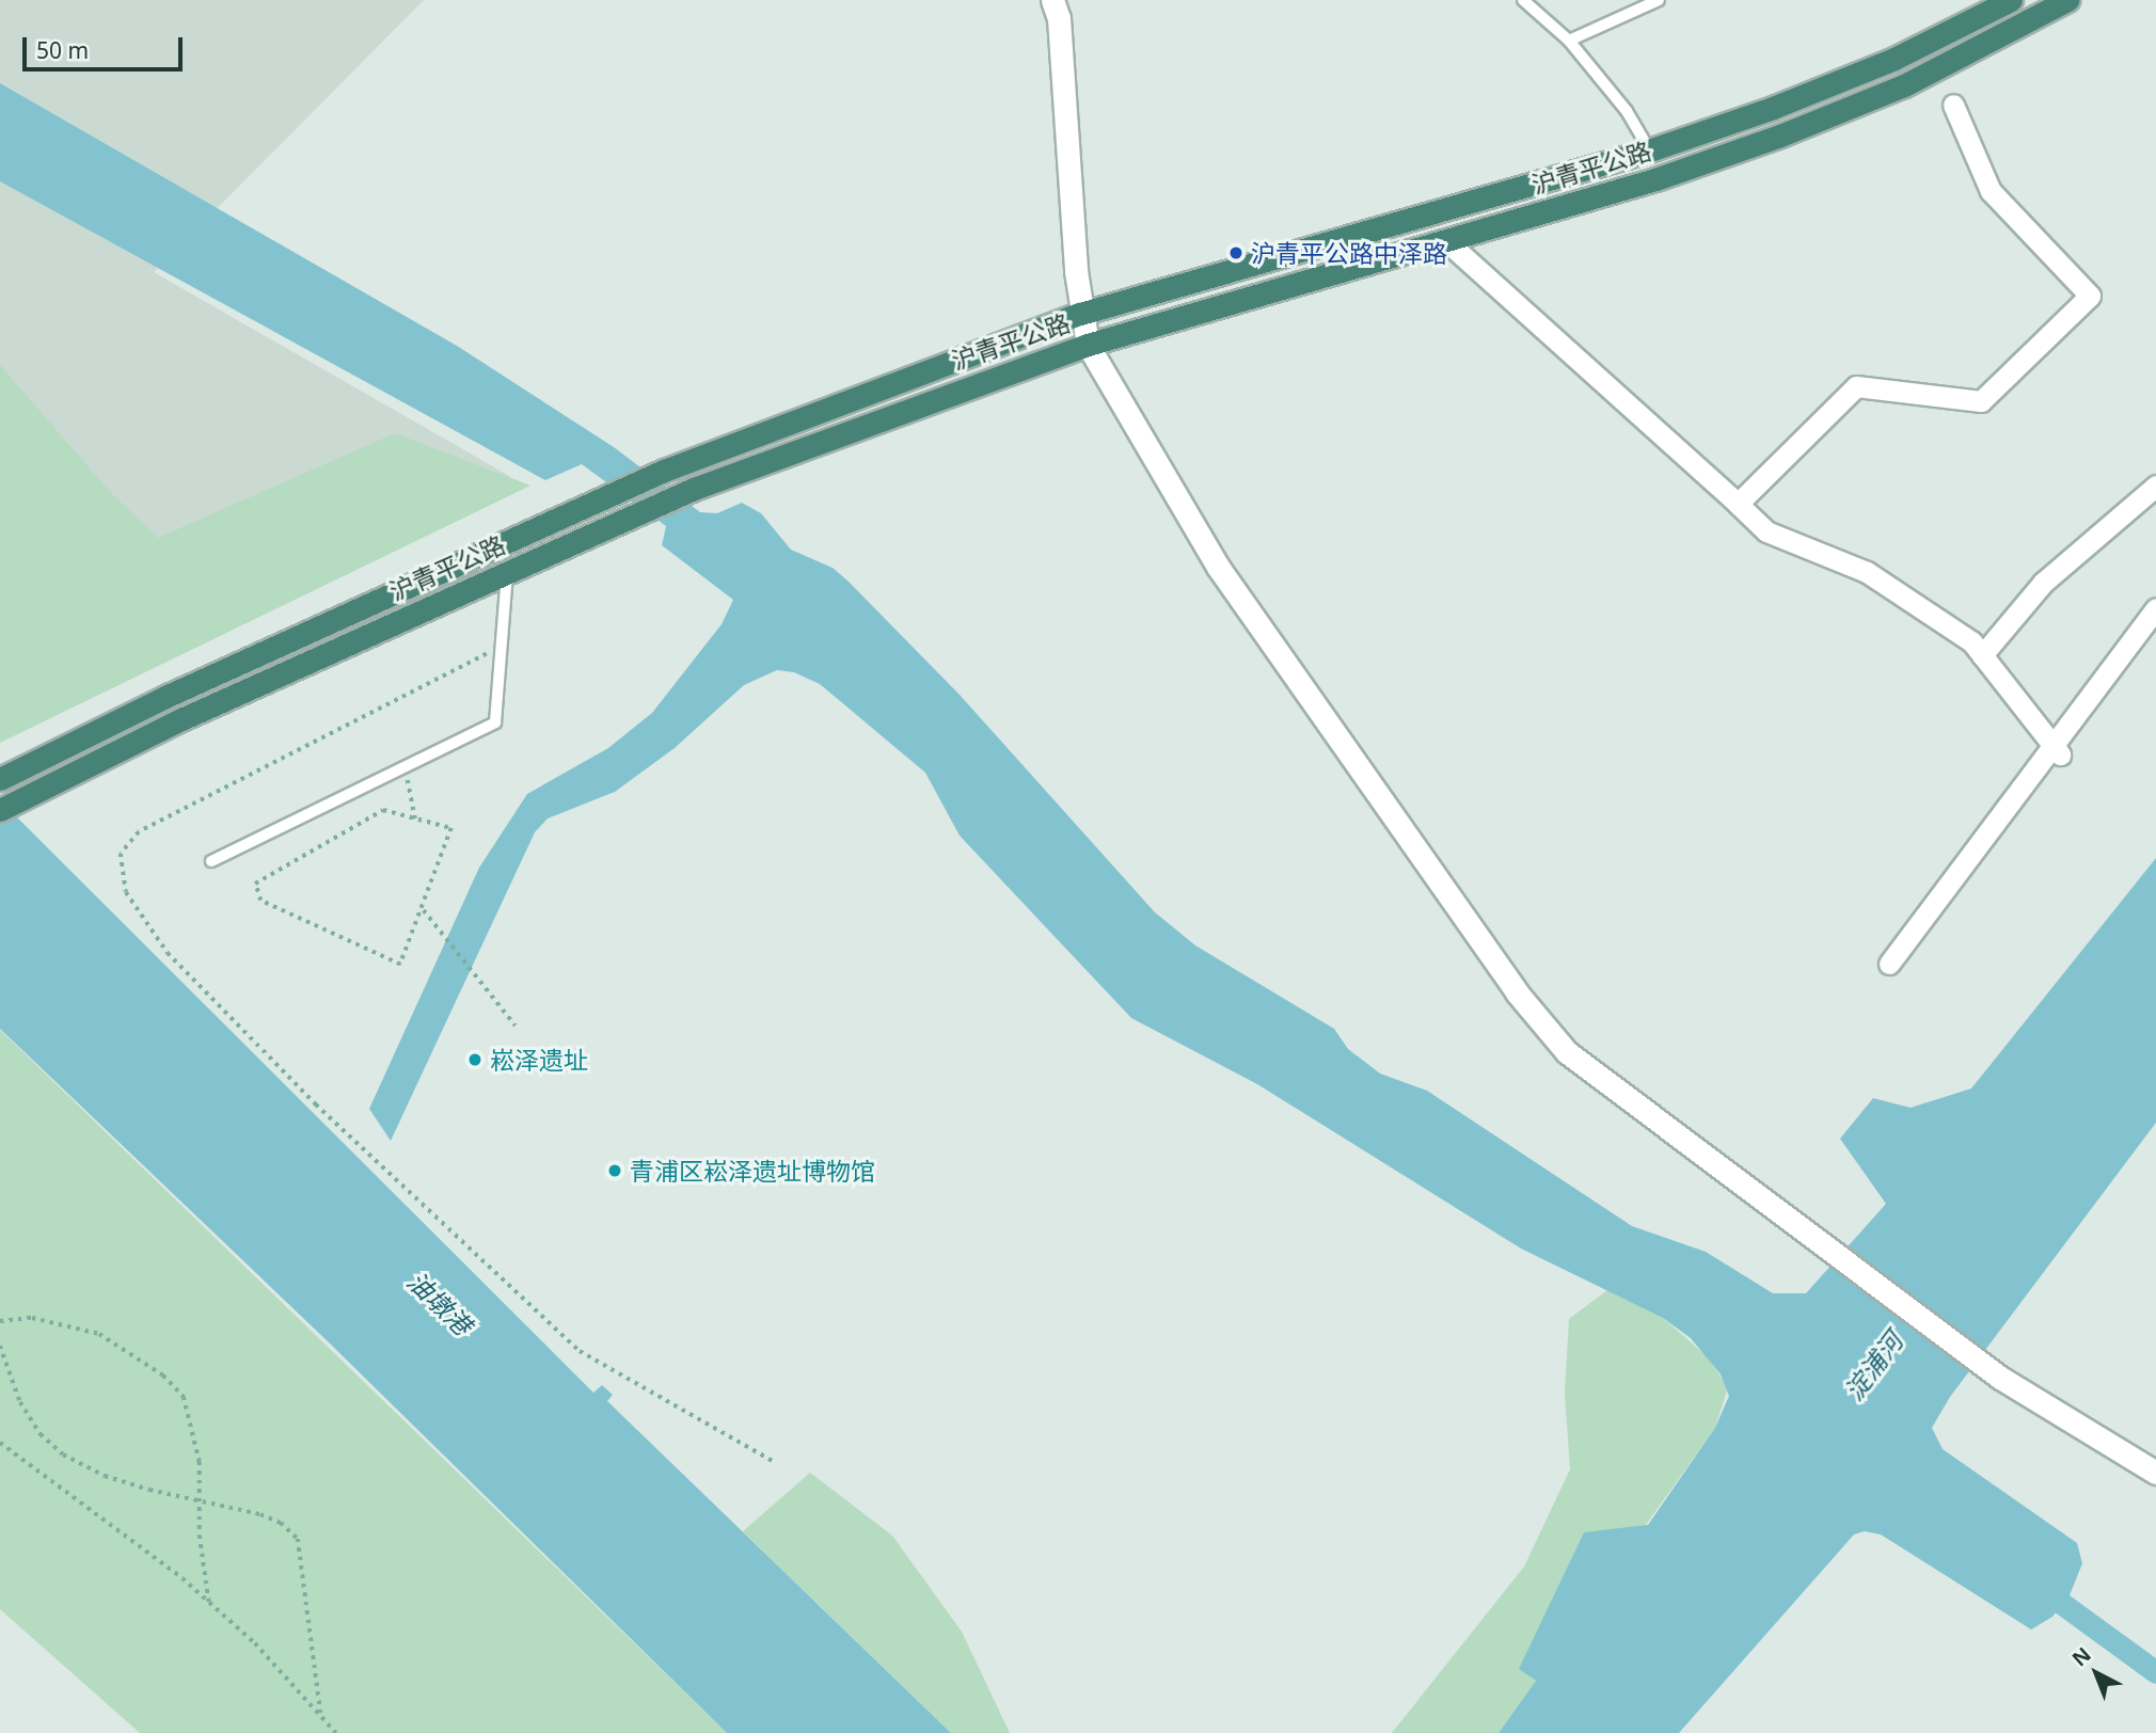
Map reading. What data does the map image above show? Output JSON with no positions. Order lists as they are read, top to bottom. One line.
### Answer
{"streets":{"highway":["沪青平公路"]},"water":["油墩港","淀浦河"],"places":["沪青平公路中泽路","崧泽遗址","青浦区崧泽遗址博物馆"],"scale_bar":"50 m","north":"top left"}
